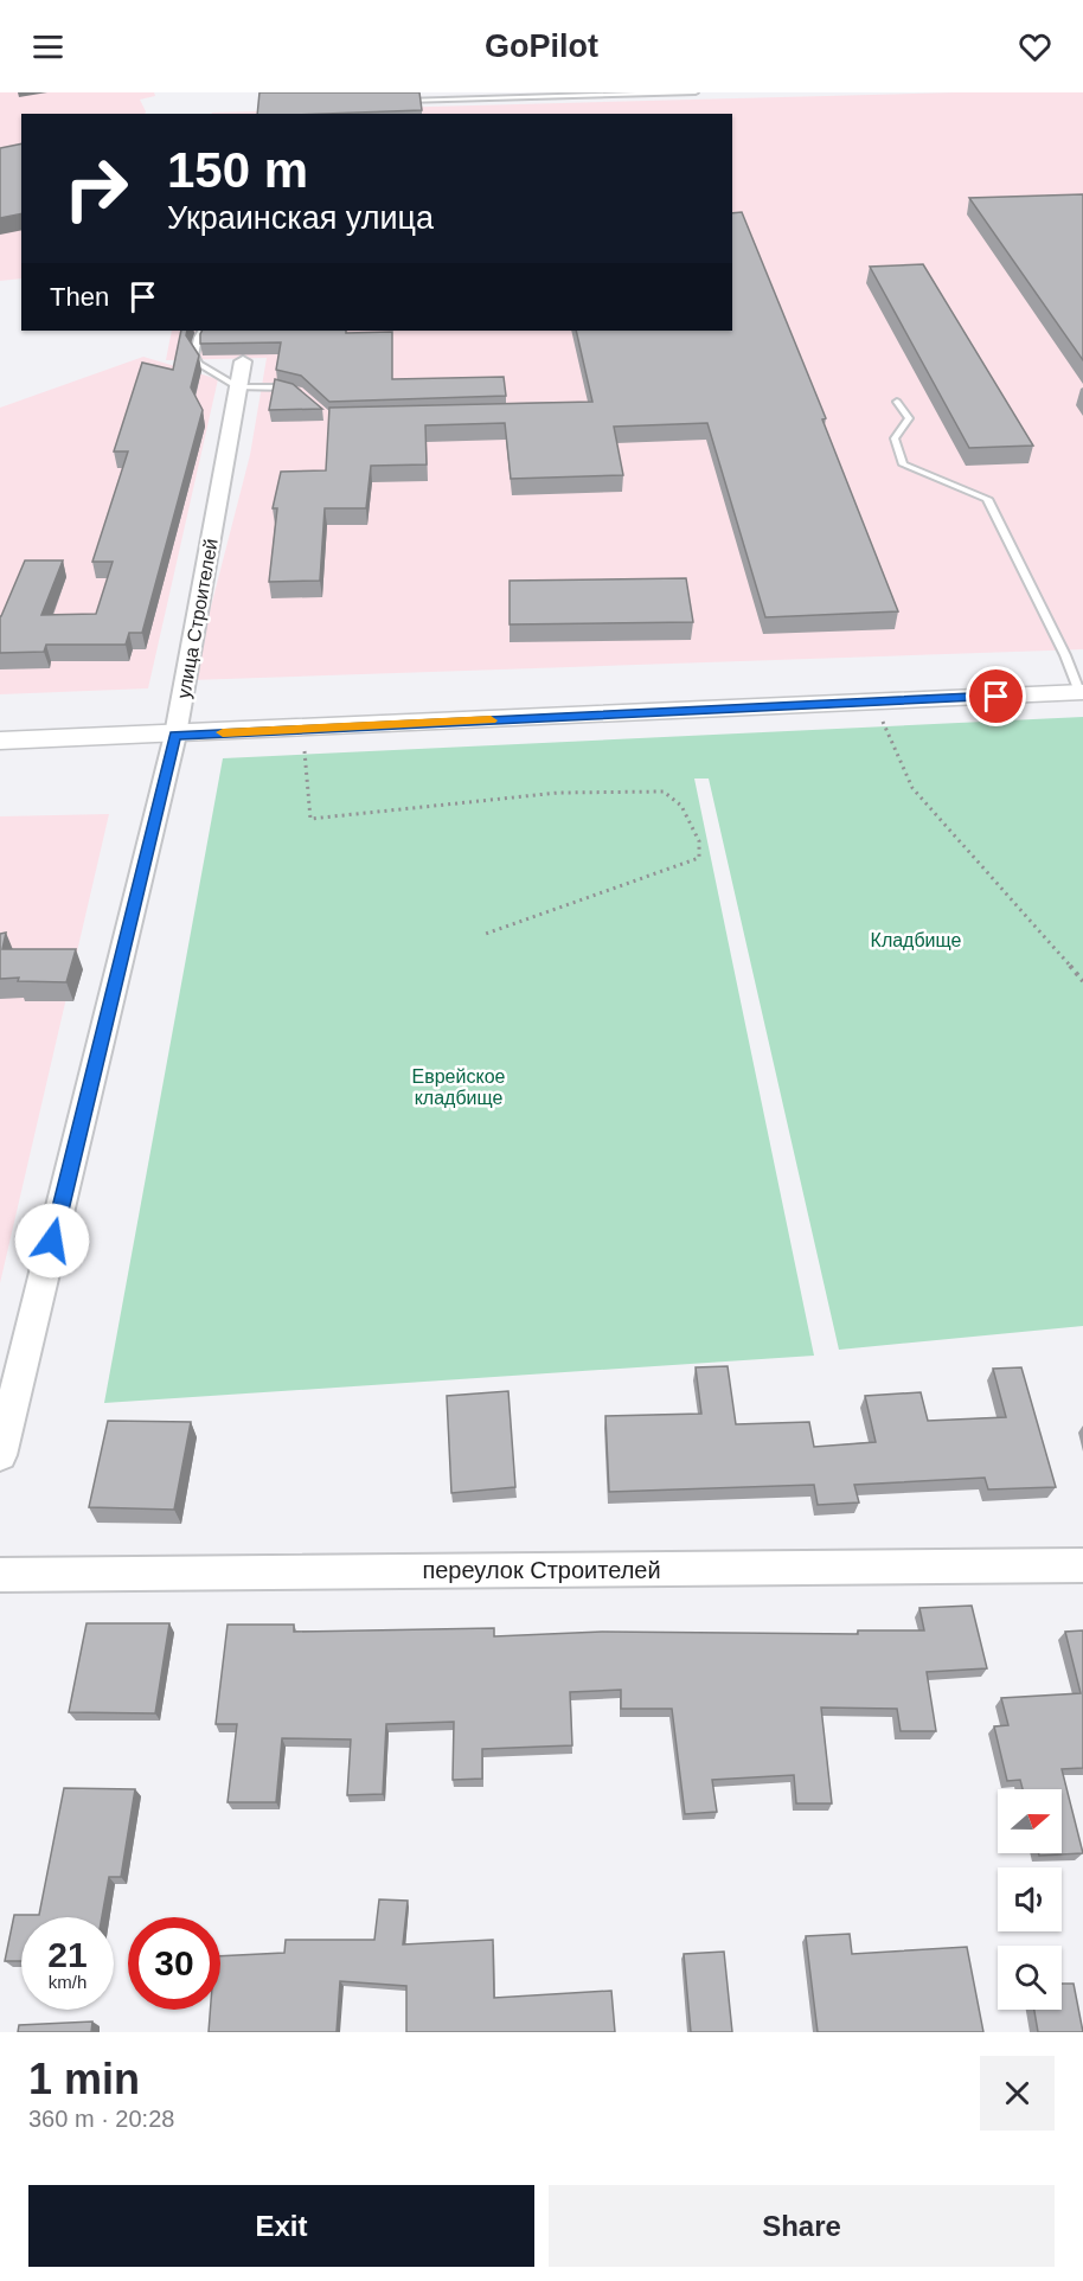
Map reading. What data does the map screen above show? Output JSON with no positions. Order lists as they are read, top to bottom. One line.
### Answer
{"streets":{"street":["улица Строителей","переулок Строителей"]},"parks":["Кладбище","Еврейское кладбище"],"north":"right","page":{"header":"GoPilot","turn":["150 m","Украинская улица"],"then":"Then","speed":"21 km/h","limit":"30","heading":["1 min","360 m · 20:28"],"buttons":["Exit","Share"]}}
